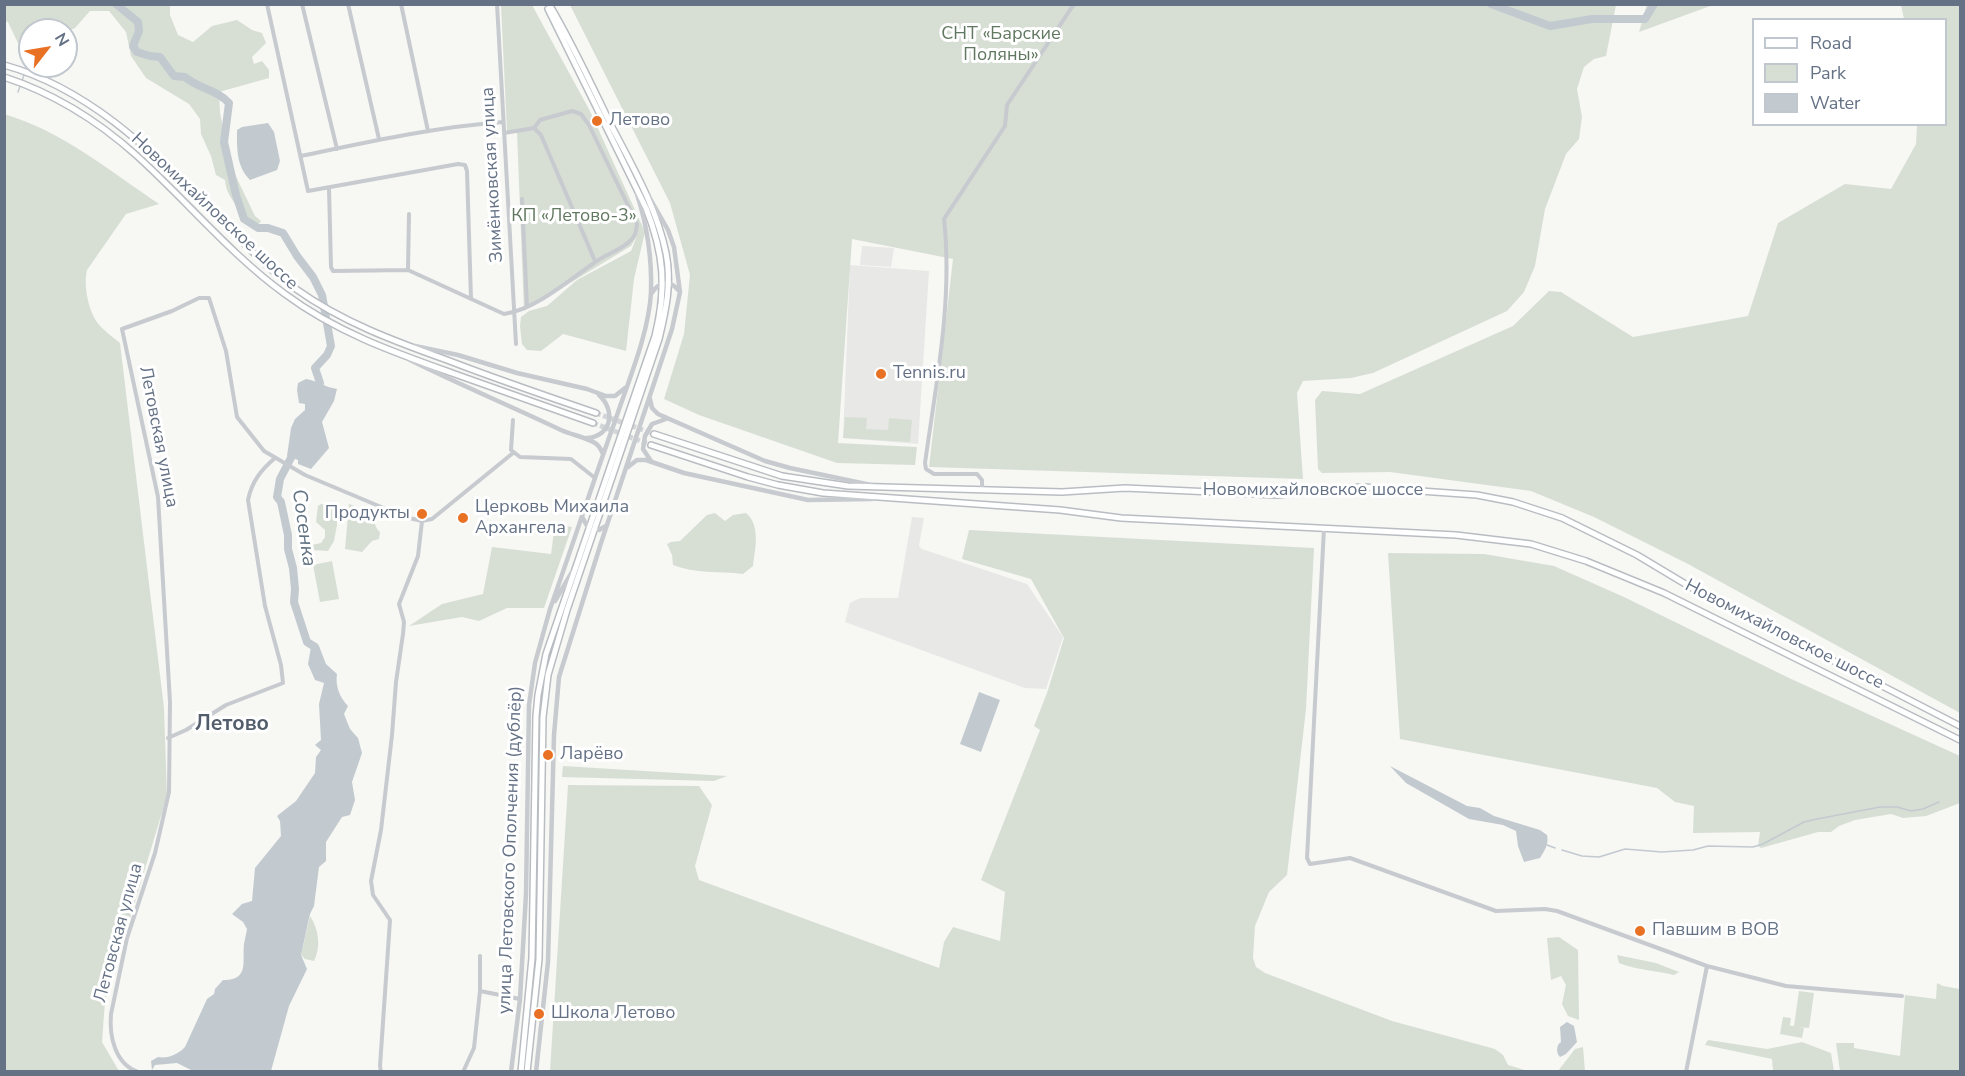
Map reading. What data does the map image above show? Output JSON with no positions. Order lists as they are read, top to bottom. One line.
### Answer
{"streets":{"main road":["Новомихайловское шоссе"],"street":["Зимёнковская улица","Летовская улица","улица Летовского Ополчения (дублёр)"]},"districts":["Летово"],"water":["Сосенка"],"parks":["СНТ «Барские Поляны»","КП «Летово-3»"],"places":["Летово","Tennis.ru","Продукты","Церковь Михаила Архангела","Ларёво","Павшим в ВОВ","Школа Летово"],"legend":["Road","Park","Water"],"north":"top right"}
